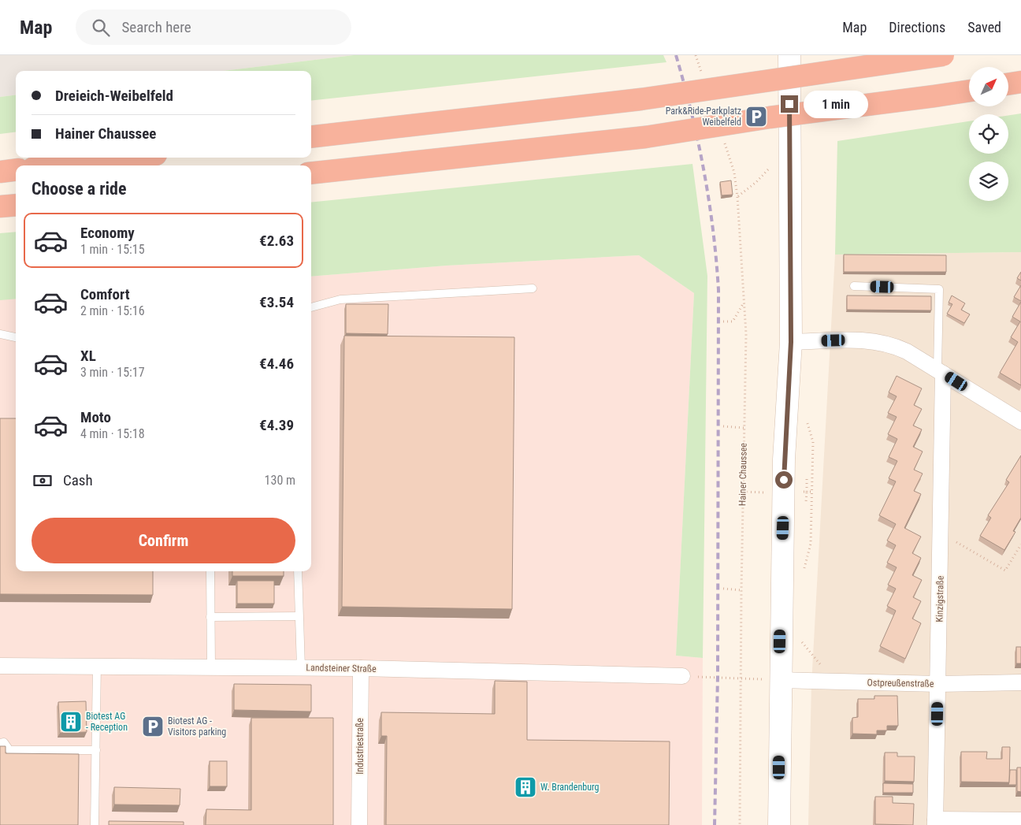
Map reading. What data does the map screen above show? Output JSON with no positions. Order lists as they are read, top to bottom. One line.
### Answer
{"streets":{"street":["Kinzigstraße","Landsteiner Straße","Ostpreußenstraße","Industriestraße"],"path":["Hainer Chaussee"]},"crossings":[["Kinzigstraße","Ostpreußenstraße"],["Landsteiner Straße","Industriestraße"]],"places":{"parking":["Park&Ride-Parkplatz Weibelfeld","Biotest AG - Visitors parking"],"building":["Biotest AG - Reception","W. Brandenburg"]},"north":"top right","page":{"header":"Map","search":"Search here","nav":["Map","Directions","Saved"],"banner":["Dreieich-Weibelfeld","Hainer Chaussee"],"bubble":"1 min","heading":"Choose a ride","list":[{"name":"Economy","note":"1 min · 15:15","value":"€2.63"},{"name":"Comfort","note":"2 min · 15:16","value":"€3.54"},{"name":"XL","note":"3 min · 15:17","value":"€4.46"},{"name":"Moto","note":"4 min · 15:18","value":"€4.39"}],"pay":["Cash","130 m"],"buttons":"Confirm"}}
